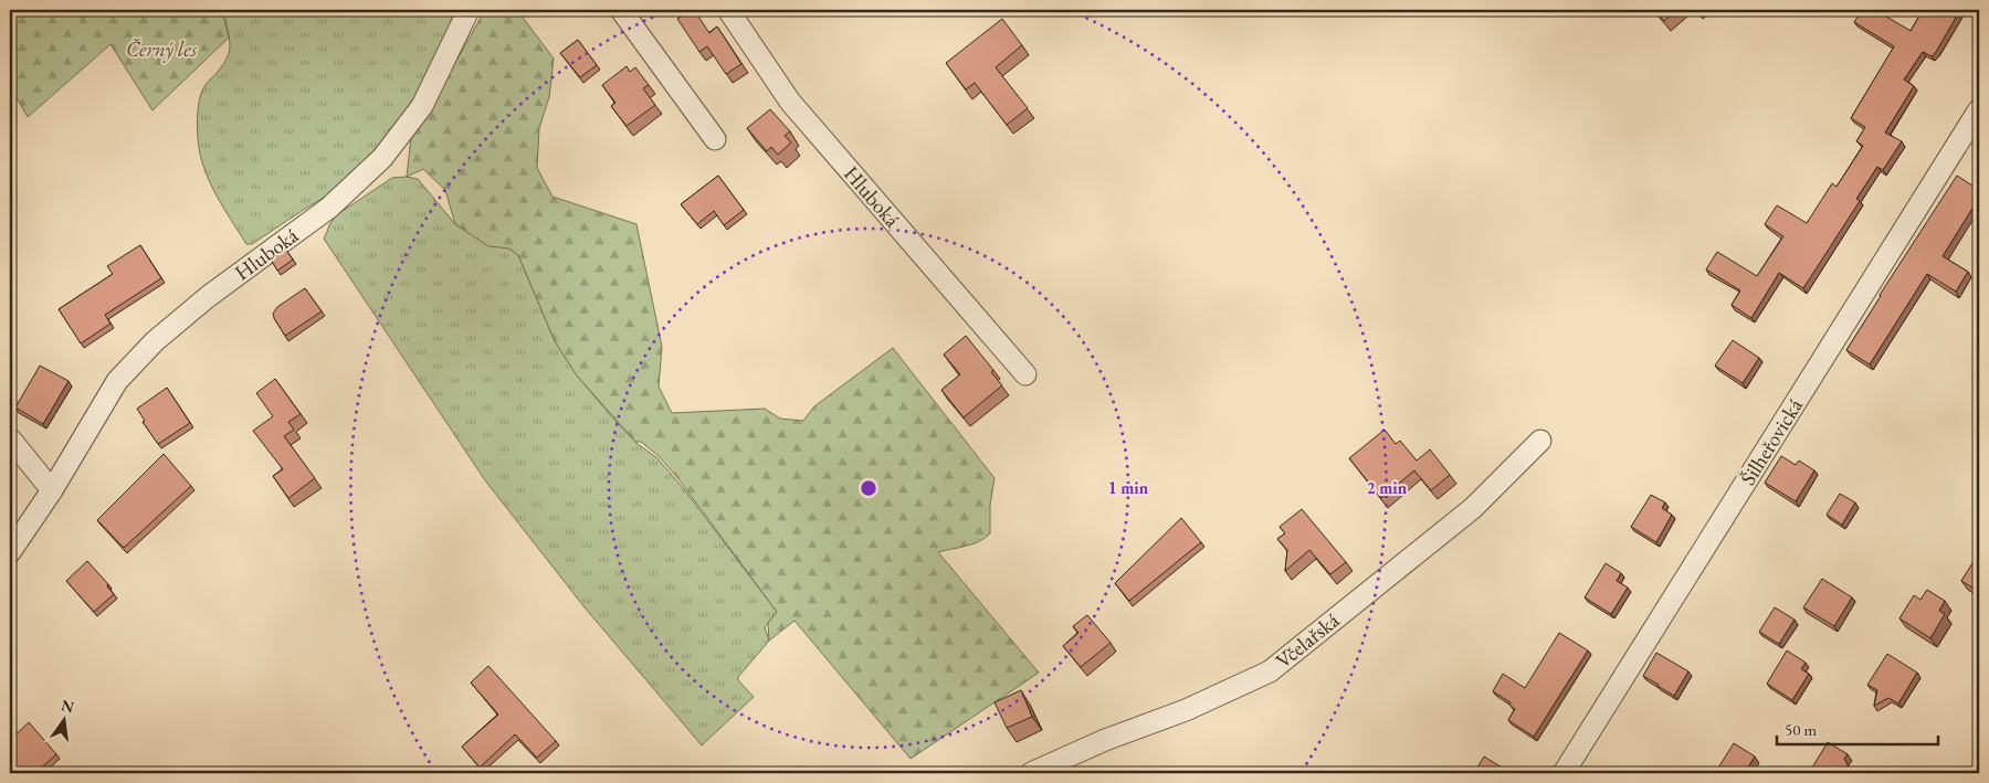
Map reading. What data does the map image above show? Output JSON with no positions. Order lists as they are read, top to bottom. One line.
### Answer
{"streets":{"street":["Hluboká","Šilheřovická","Včelařská"]},"parks":["Černý les"],"scale_bar":"50 m","north":"top","rings":["1 min","2 min"]}
